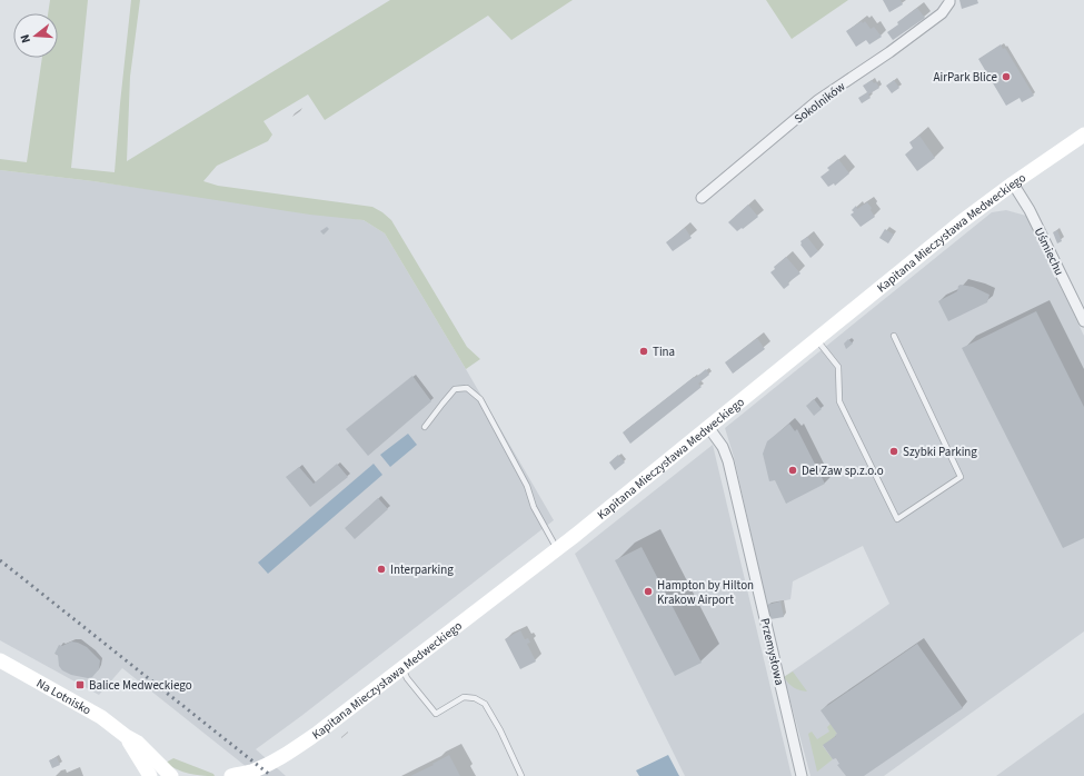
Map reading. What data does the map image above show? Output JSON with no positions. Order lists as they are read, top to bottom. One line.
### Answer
{"streets":{"main road":["Kapitana Mieczysława Medweckiego","Na Lotnisko"],"street":["Sokolników","Uśmiechu","Przemysłowa"]},"crossings":[["Kapitana Mieczysława Medweckiego","Uśmiechu"],["Kapitana Mieczysława Medweckiego","Przemysłowa"]],"places":{"other":["AirPark Blice","Tina","Szybki Parking","Del Zaw sp.z.o.o","Interparking","Hampton by Hilton Krakow Airport"],"transit":["Balice Medweckiego"]},"north":"left"}
